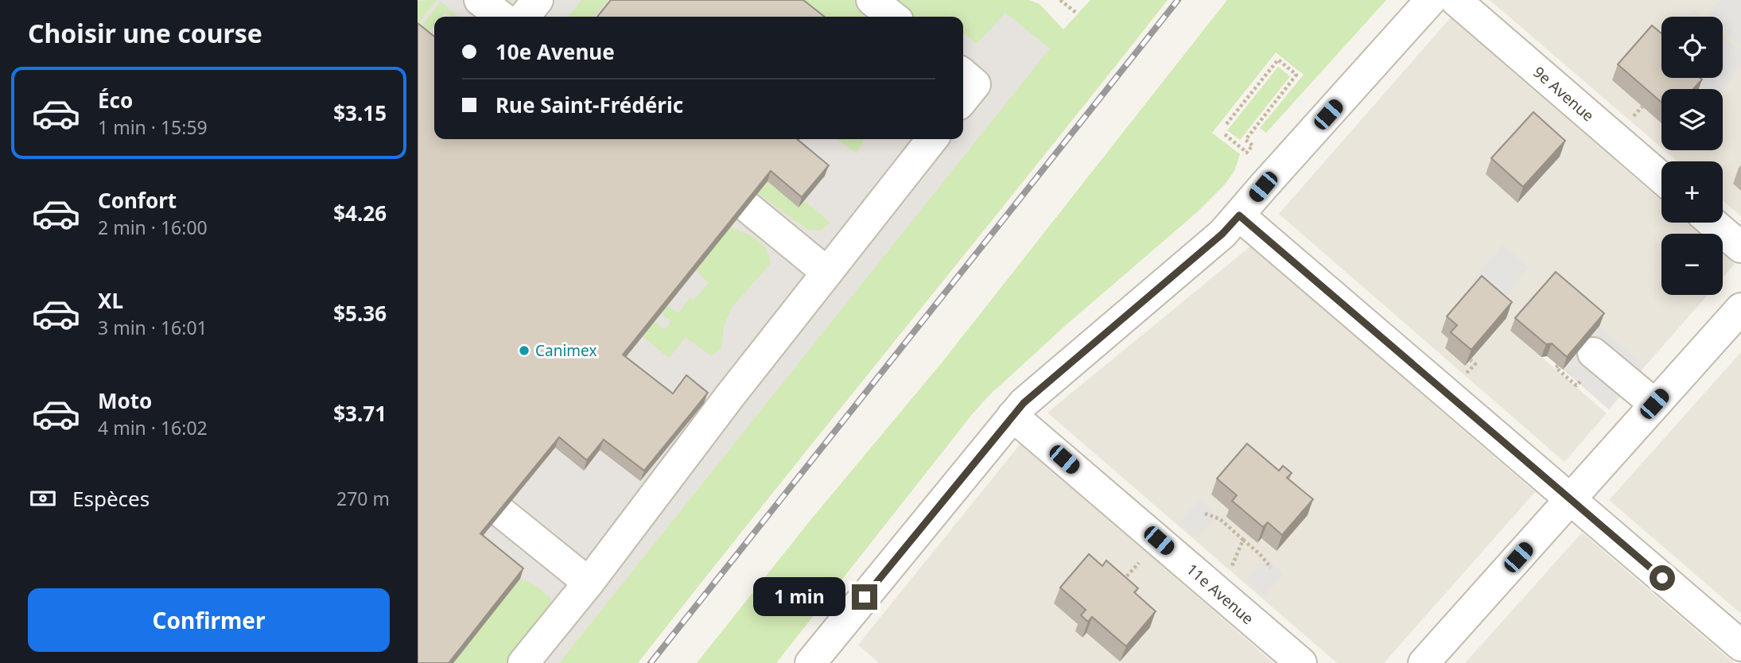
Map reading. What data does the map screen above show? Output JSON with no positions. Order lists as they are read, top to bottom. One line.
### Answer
{"streets":{"street":["9e Avenue","11e Avenue"]},"places":["Canimex"],"page":{"heading":"Choisir une course","map_buttons":["+","−"],"banner":["10e Avenue","Rue Saint-Frédéric"],"list":[{"name":"Éco","note":"1 min · 15:59","value":"$3.15"},{"name":"Confort","note":"2 min · 16:00","value":"$4.26"},{"name":"XL","note":"3 min · 16:01","value":"$5.36"},{"name":"Moto","note":"4 min · 16:02","value":"$3.71"}],"pay":["Espèces","270 m"],"buttons":"Confirmer","bubble":"1 min"}}
